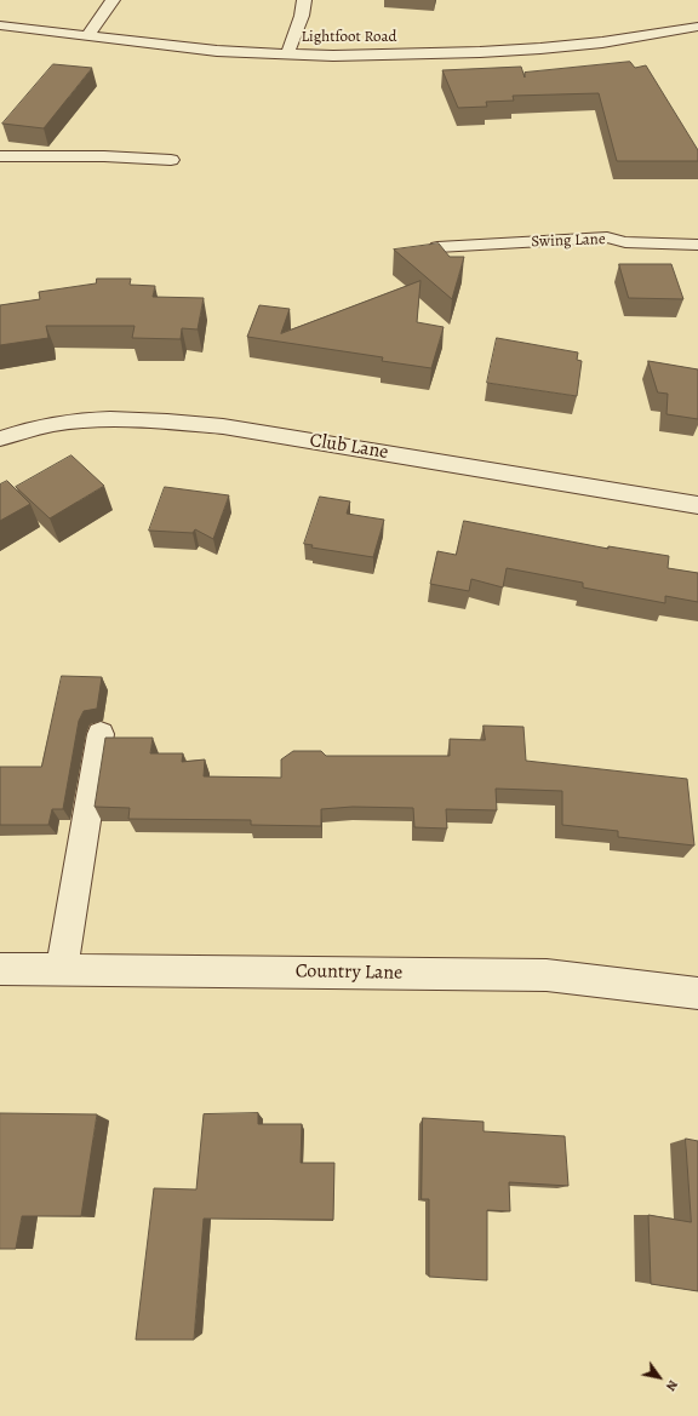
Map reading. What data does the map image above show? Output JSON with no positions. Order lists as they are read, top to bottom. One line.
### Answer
{"streets":{"street":["Lightfoot Road","Swing Lane","Club Lane","Country Lane"]},"north":"bottom right"}
